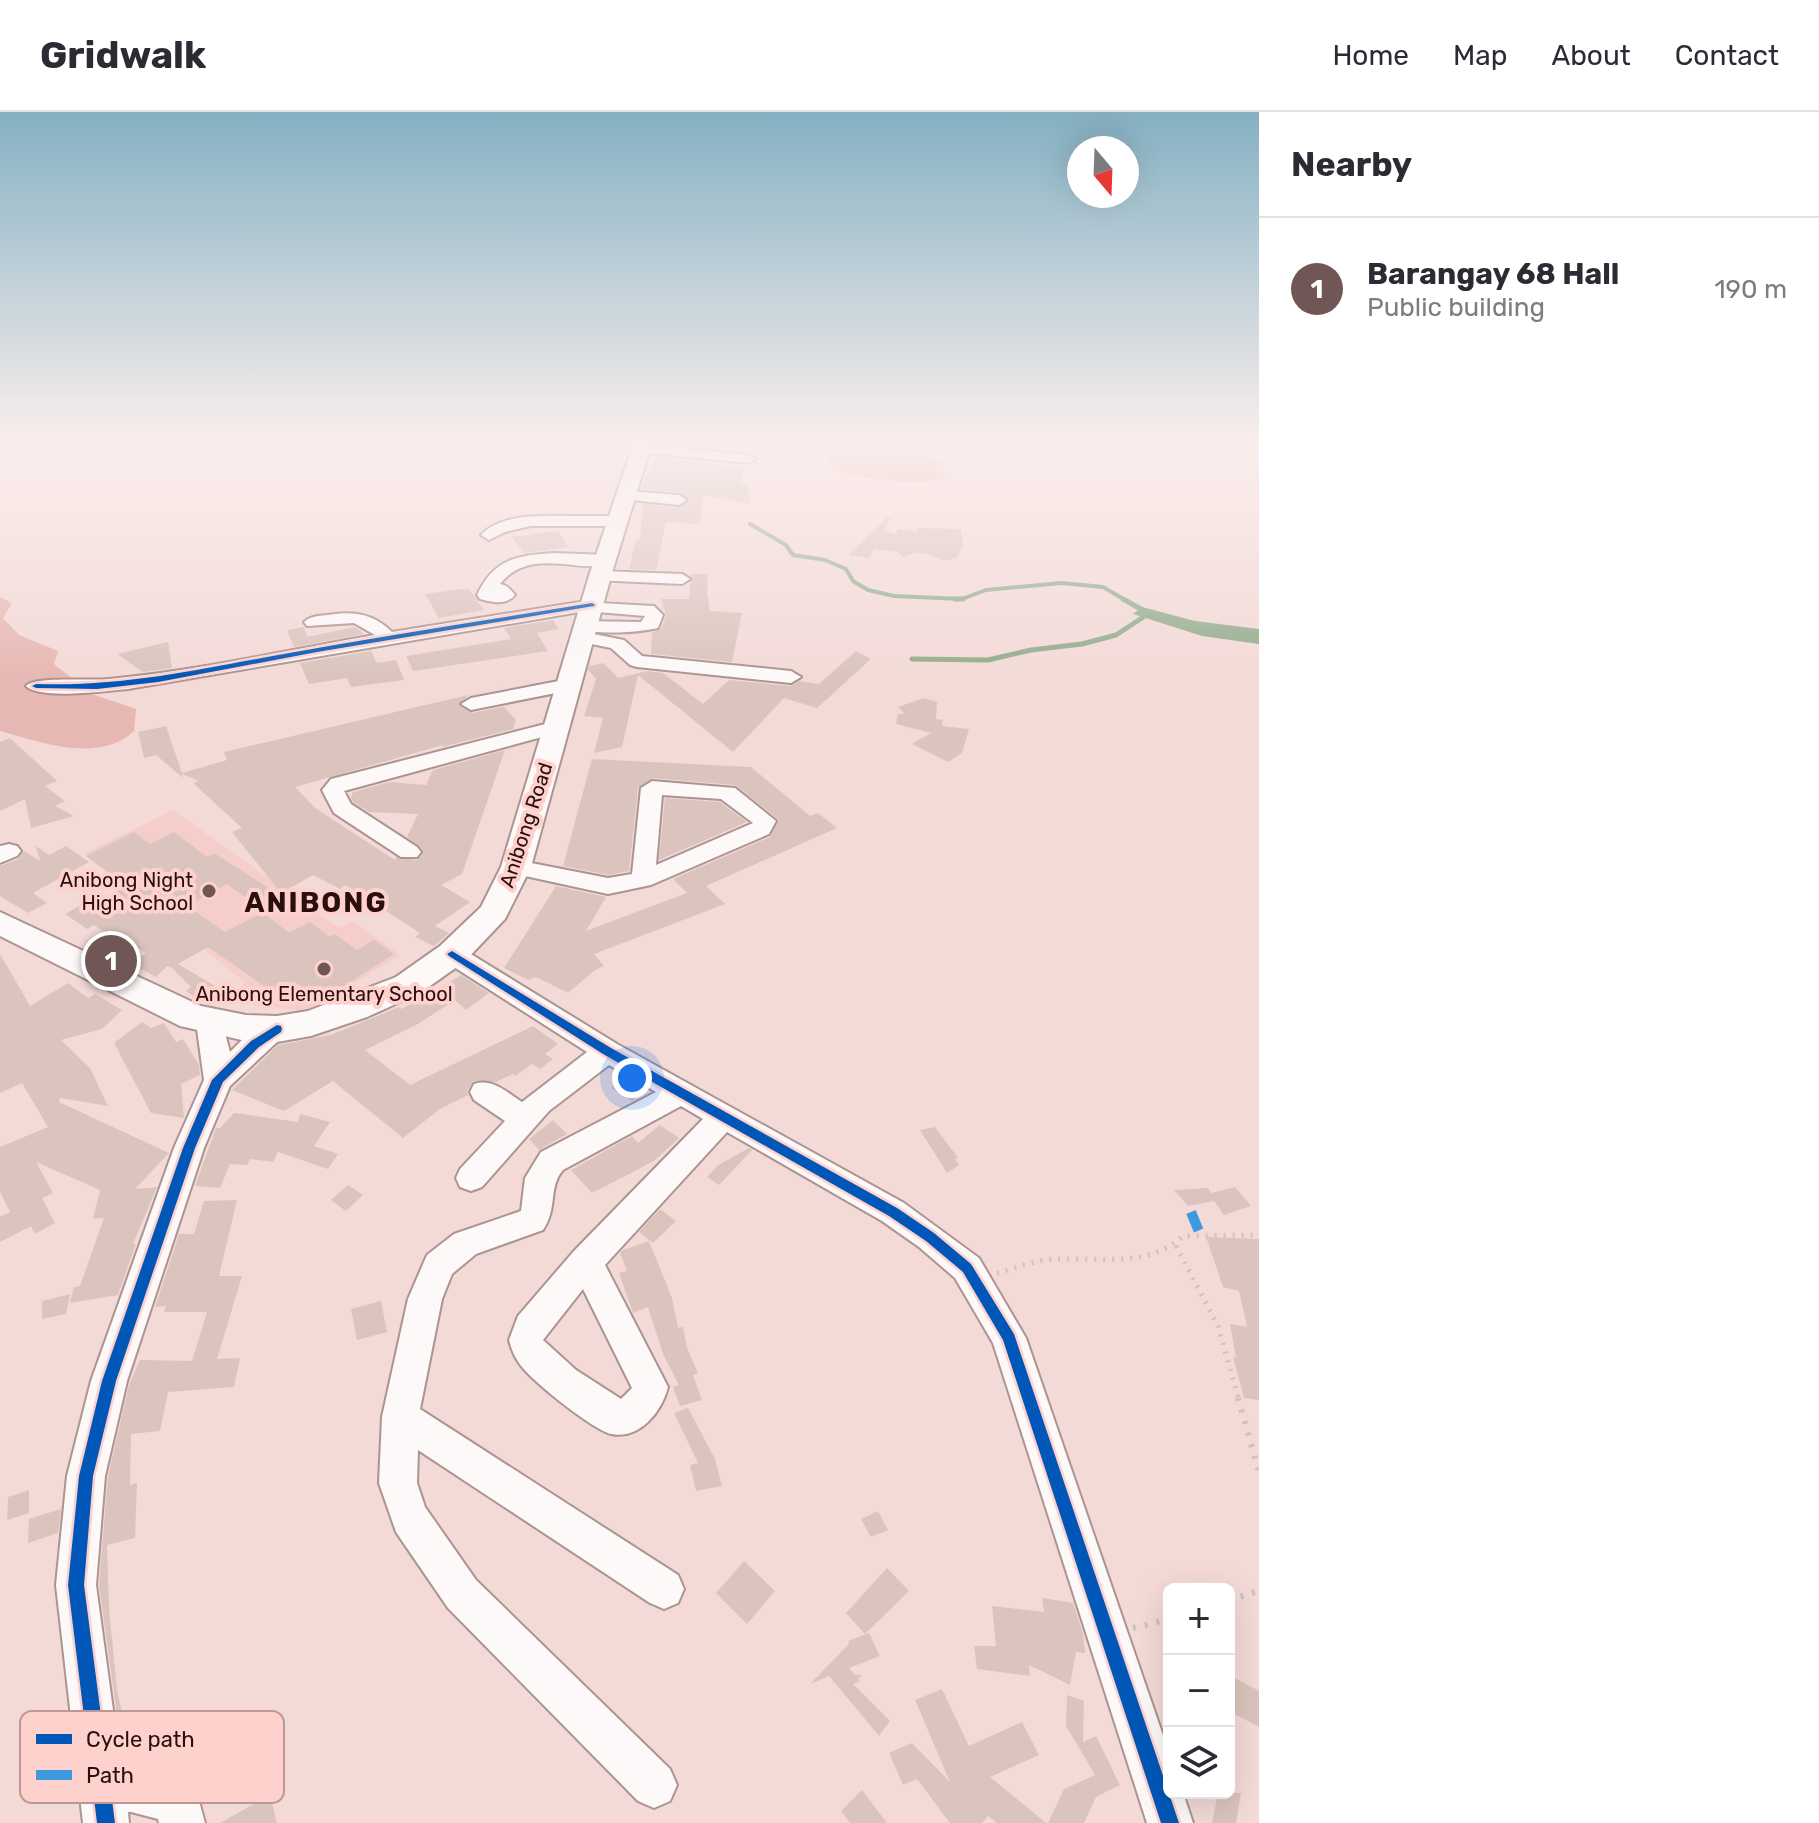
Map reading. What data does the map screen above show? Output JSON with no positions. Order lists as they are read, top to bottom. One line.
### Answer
{"streets":{"main road":["Anibong Road"]},"districts":["ANIBONG"],"places":["Anibong Night High School","Anibong Elementary School"],"legend":["Cycle path","Path"],"north":"bottom","page":{"header":"Gridwalk","nav":["Home","Map","About","Contact"],"heading":"Nearby","list":[{"mark":"1","name":"Barangay 68 Hall","note":"Public building","value":"190 m"}],"pins":"1","map_buttons":["+","−"]}}
